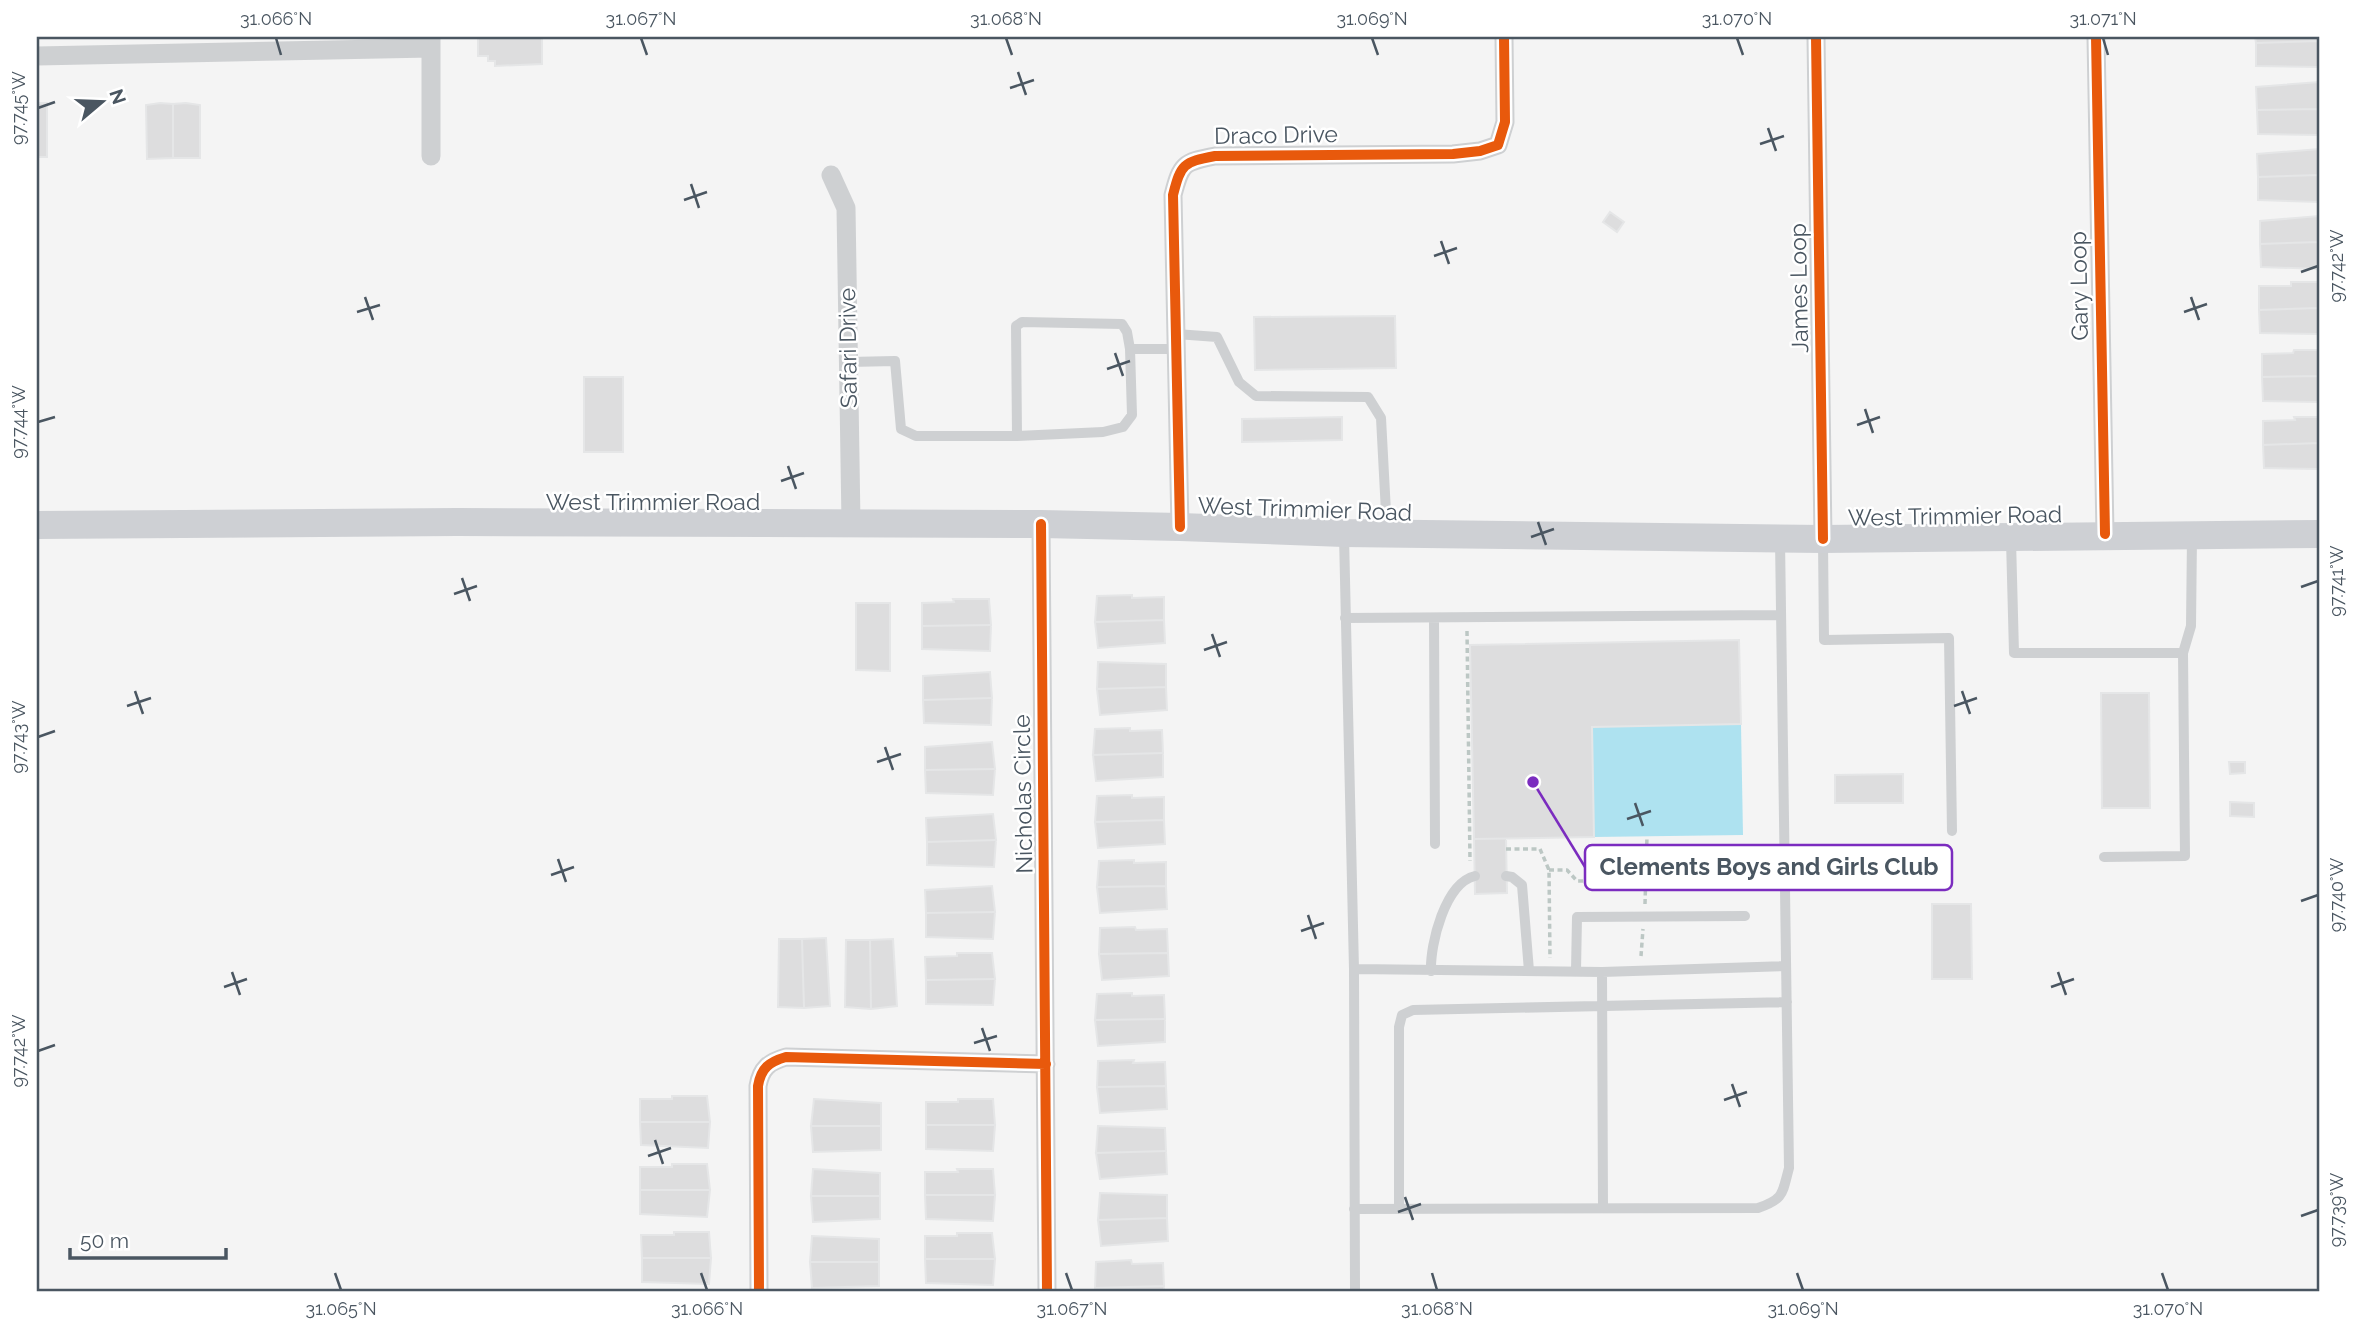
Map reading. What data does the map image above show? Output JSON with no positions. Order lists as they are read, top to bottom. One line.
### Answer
{"streets":{"main road":["West Trimmier Road"],"street":["Draco Drive","Gary Loop","James Loop","Safari Drive","Nicholas Circle"]},"crossings":[["Draco Drive","West Trimmier Road"],["Gary Loop","West Trimmier Road"],["James Loop","West Trimmier Road"],["Safari Drive","West Trimmier Road"],["West Trimmier Road","Nicholas Circle"]],"places":["Clements Boys and Girls Club"],"scale_bar":"50 m","north":"right","coordinates":["31.066°N","31.067°N","31.068°N","31.069°N","31.070°N","31.071°N","97.745°W","97.742°W","97.744°W","97.741°W","97.743°W","97.740°W","97.739°W","31.065°N"]}
